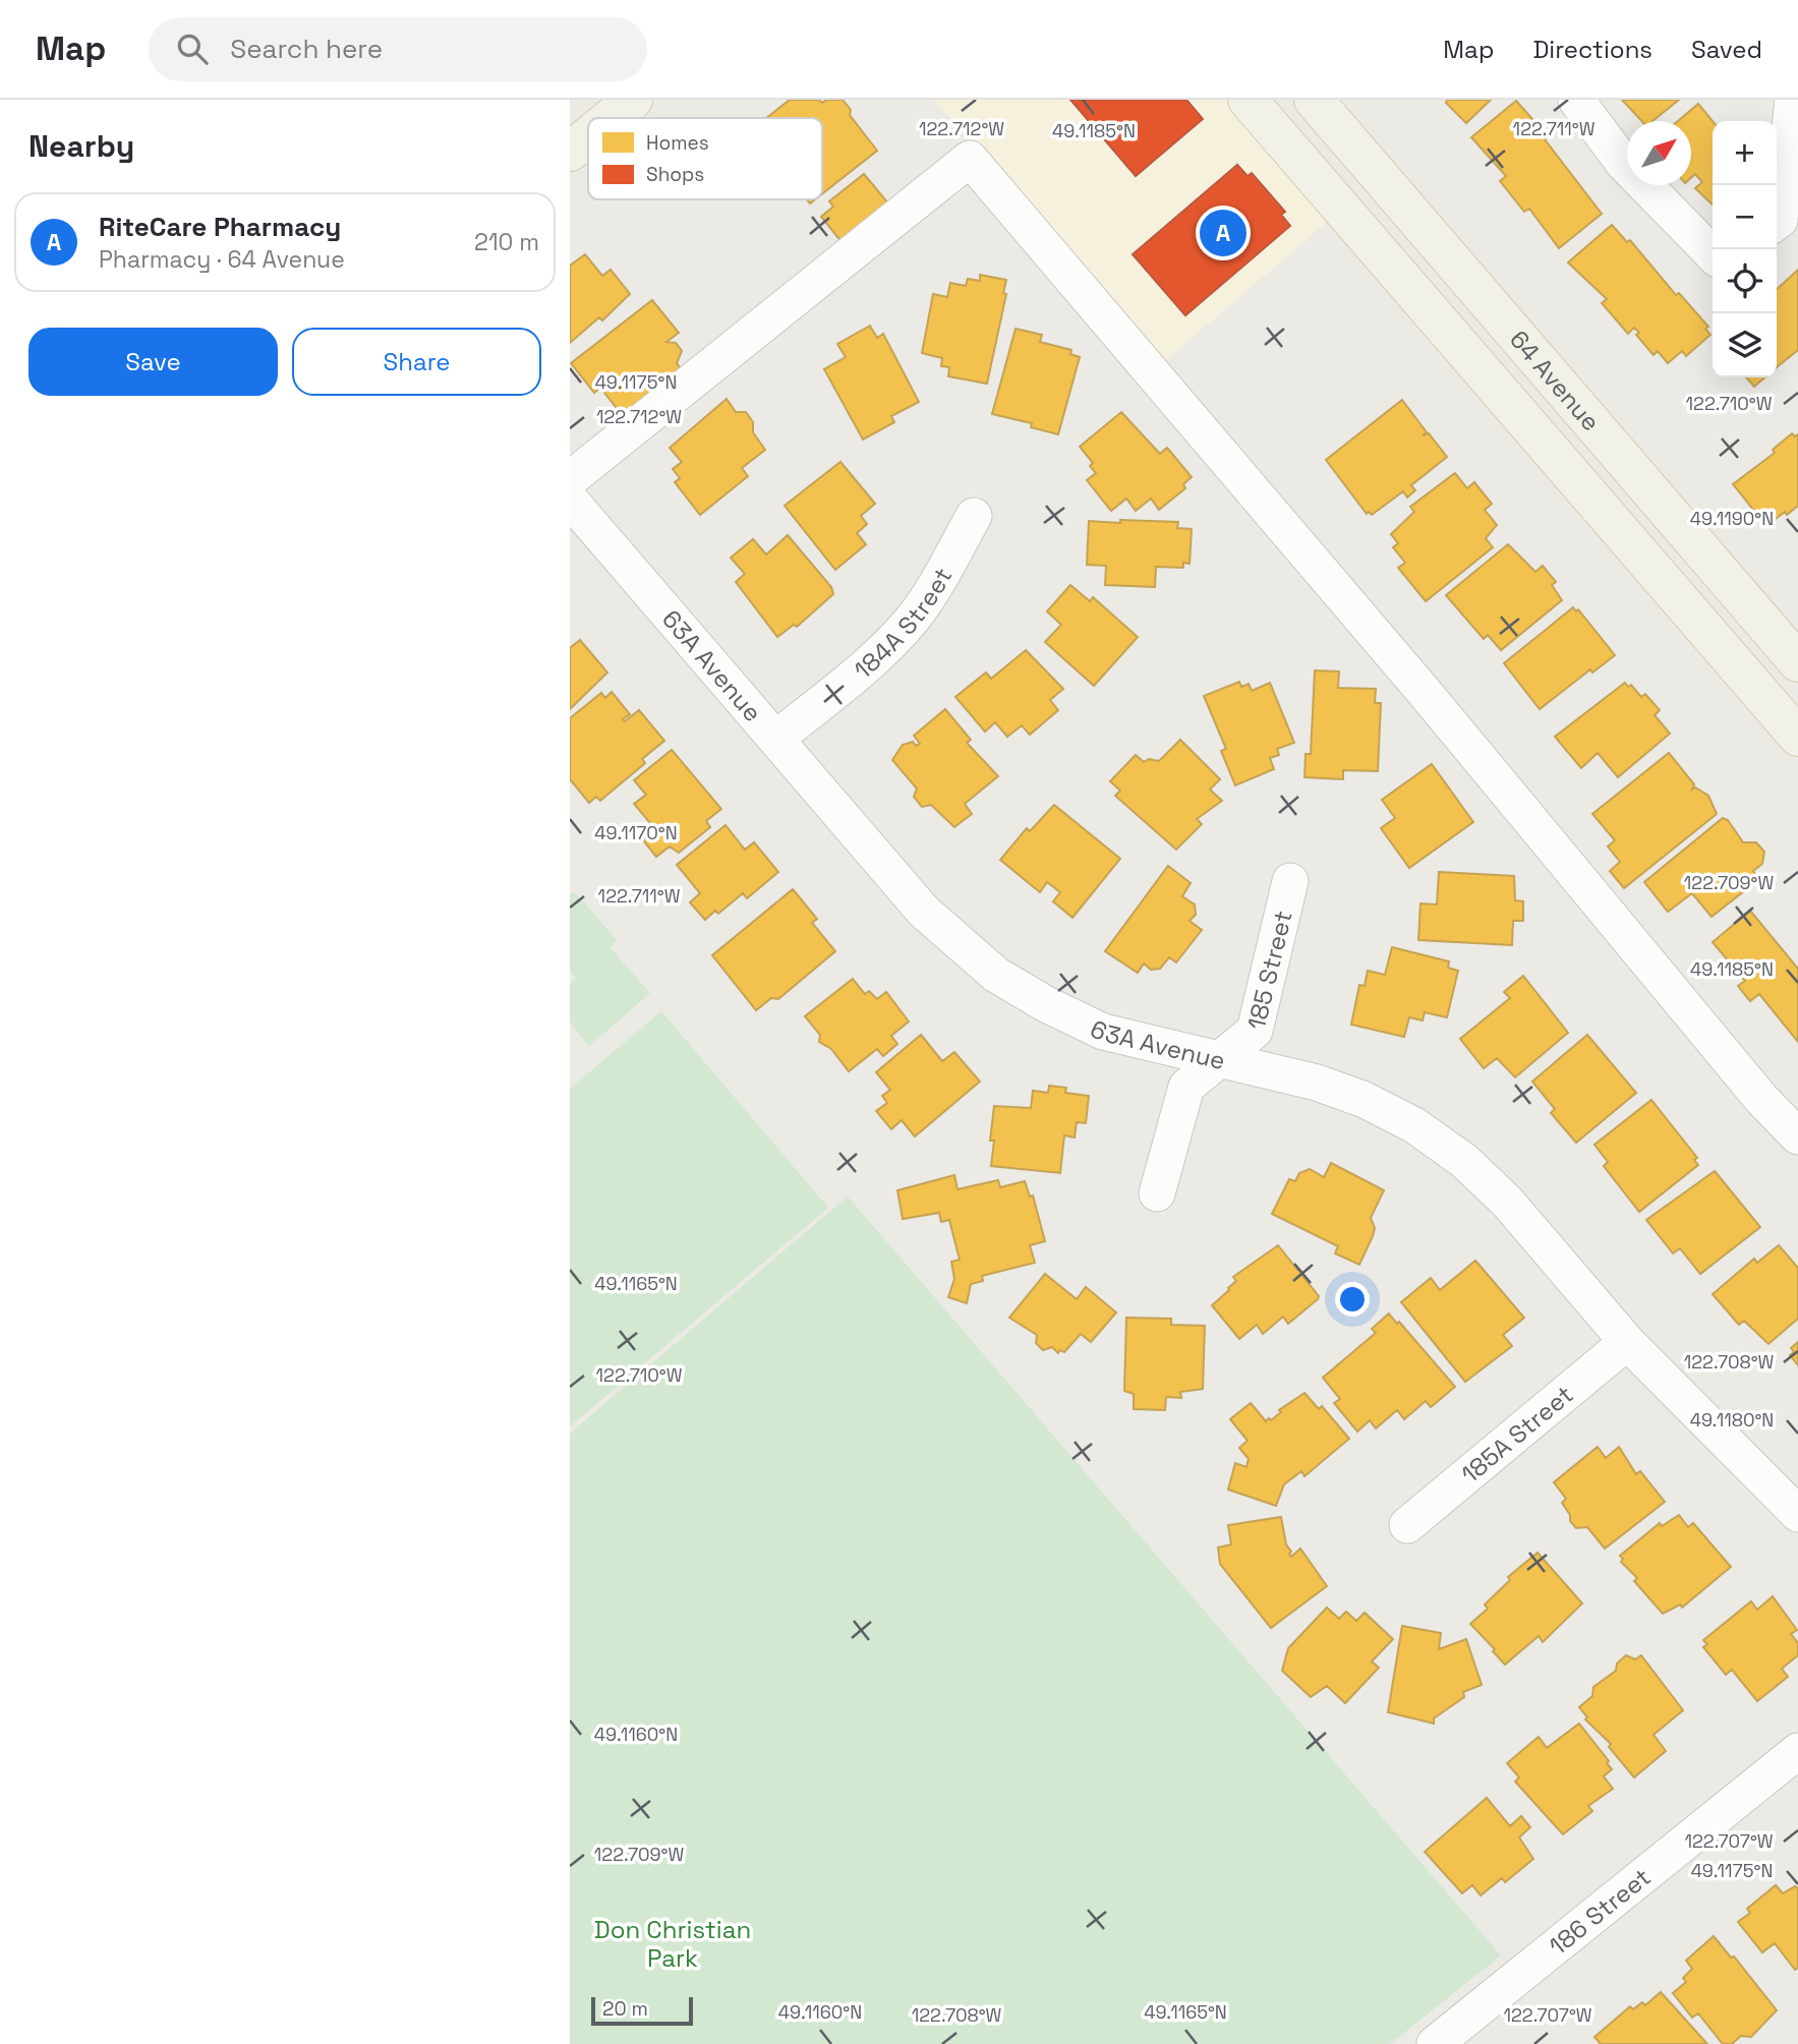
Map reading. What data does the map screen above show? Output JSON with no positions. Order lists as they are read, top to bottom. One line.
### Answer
{"streets":{"main road":["64 Avenue"],"street":["184A Street","63A Avenue","185 Street","185A Street","186 Street"]},"crossings":[["184A Street","63A Avenue"],["63A Avenue","185 Street"],["63A Avenue","185A Street"]],"parks":["Don Christian Park"],"legend":["Homes","Shops"],"scale_bar":"20 m","north":"top right","page":{"header":"Map","search":"Search here","nav":["Map","Directions","Saved"],"heading":"Nearby","map_buttons":["+","−"],"list":[{"mark":"A","name":"RiteCare Pharmacy","note":"Pharmacy · 64 Avenue","value":"210 m"}],"pins":"A","buttons":["Save","Share"],"scale":"20 m"},"coordinates":["122.711°W","122.712°W","49.1185°N","49.1175°N","122.710°W","49.1190°N","49.1170°N","122.709°W","49.1165°N","122.708°W","49.1180°N","49.1160°N","122.707°W"]}
